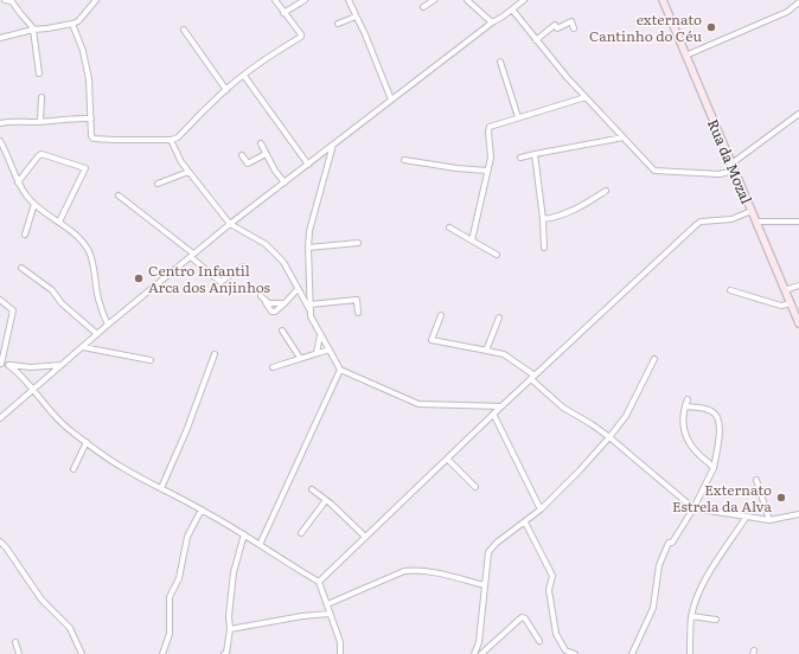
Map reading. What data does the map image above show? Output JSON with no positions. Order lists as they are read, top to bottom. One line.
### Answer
{"streets":{"main road":["Rua da Mozal"]},"places":["externato Cantinho do Céu","Centro Infantil Arca dos Anjinhos","Externato Estrela da Alva"]}
